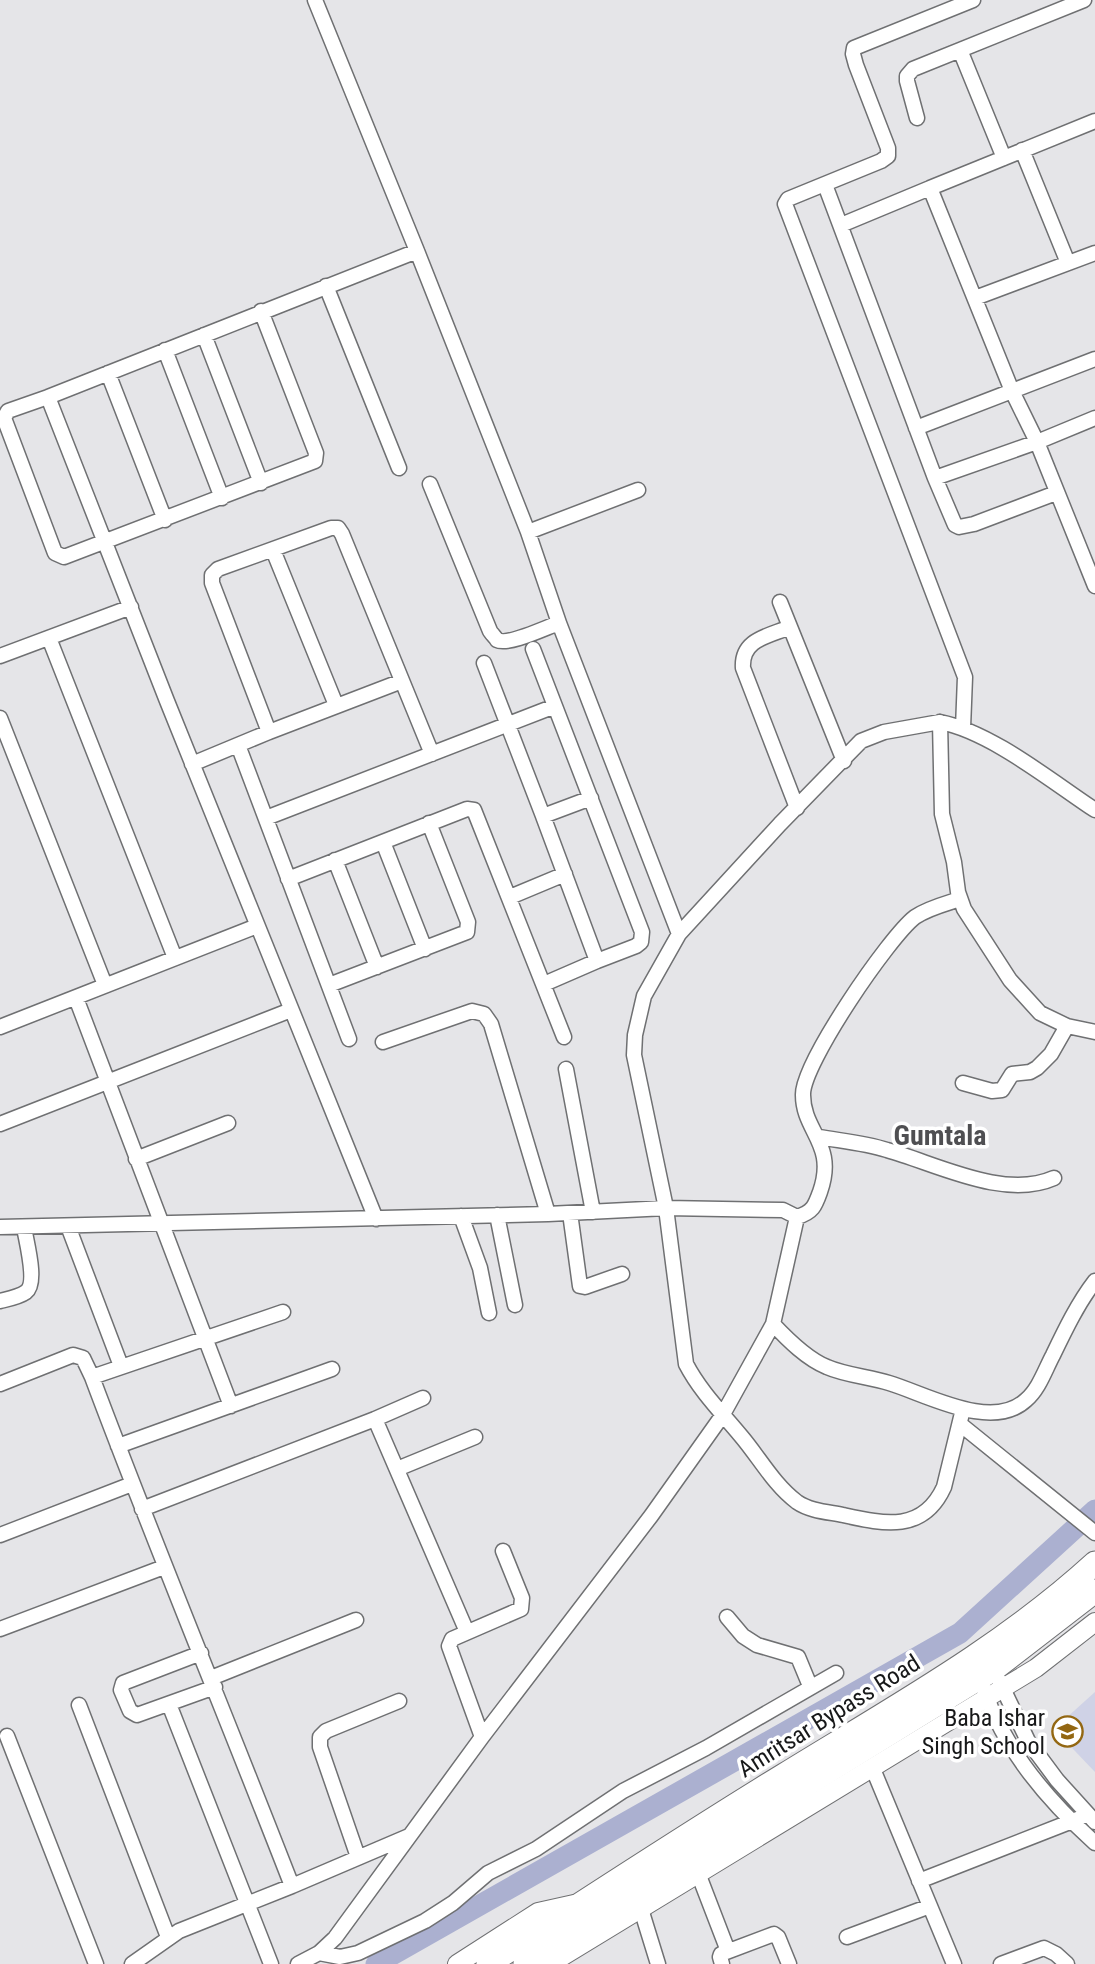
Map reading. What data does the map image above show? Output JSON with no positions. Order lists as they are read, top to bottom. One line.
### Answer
{"streets":{"highway":["Amritsar Bypass Road"]},"districts":["Gumtala"],"places":{"school or university":["Baba Ishar Singh School"]}}
